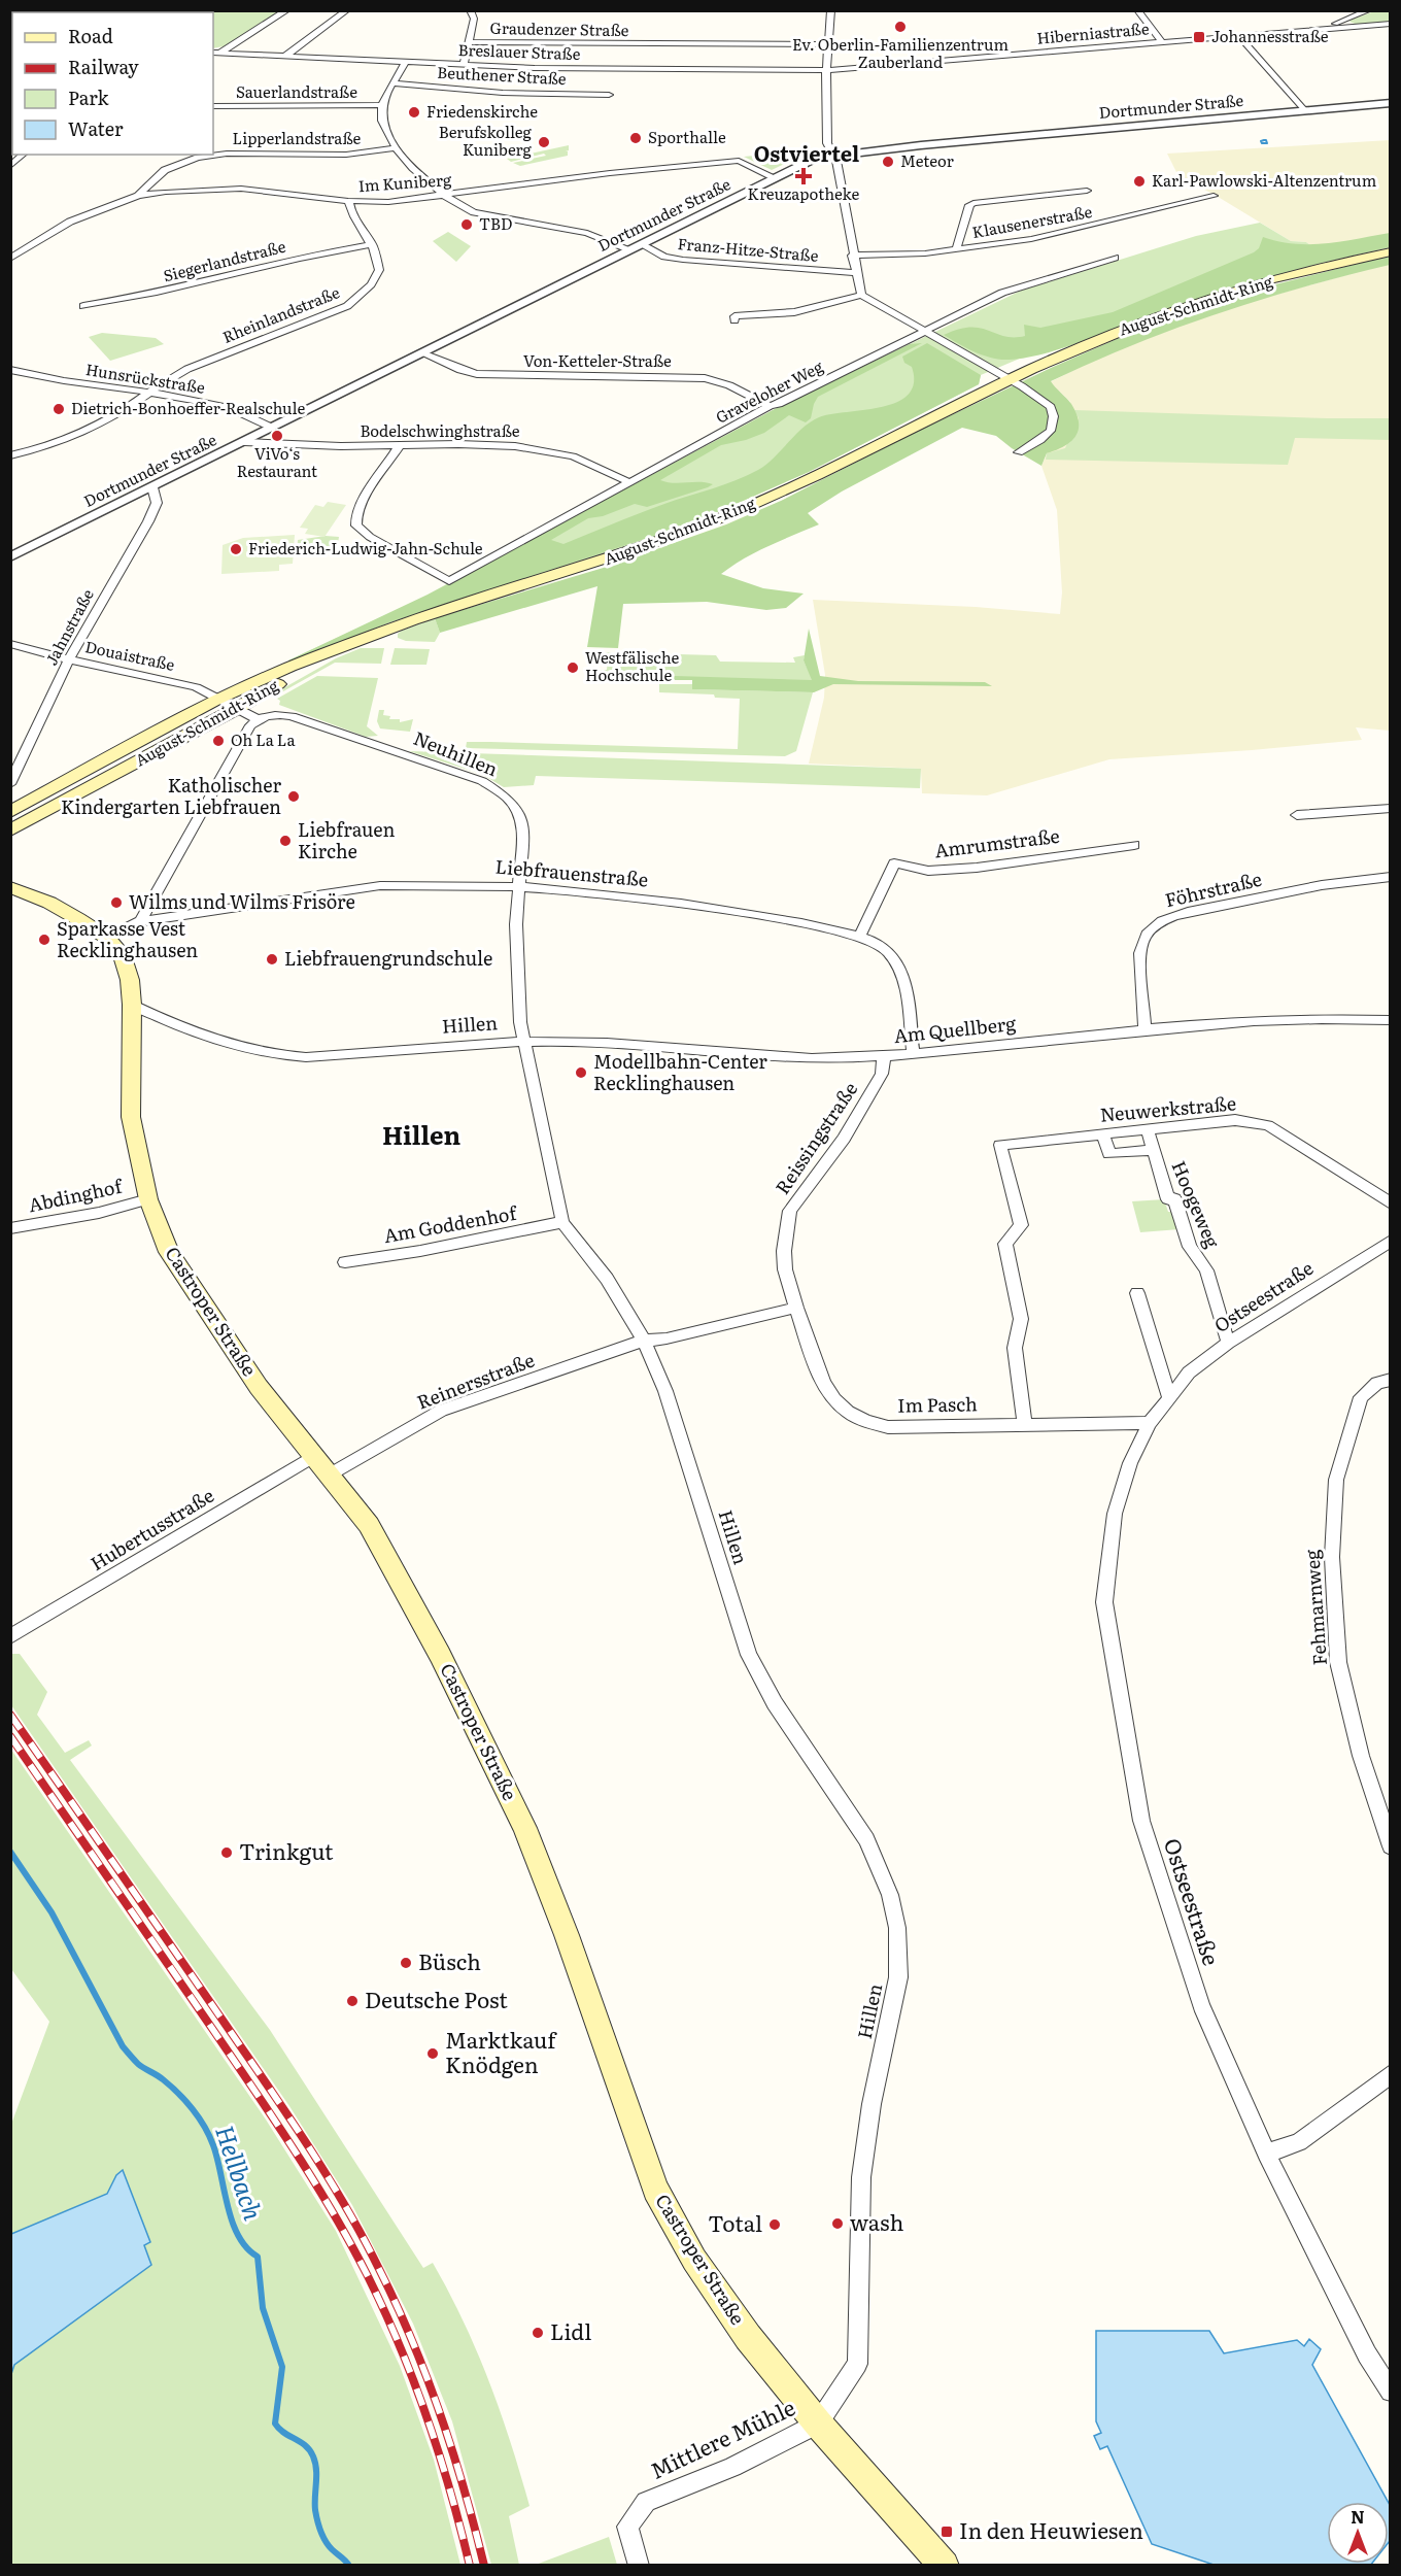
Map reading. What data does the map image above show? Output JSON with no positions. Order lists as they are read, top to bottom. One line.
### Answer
{"streets":{"main road":["August-Schmidt-Ring","Castroper Straße"],"street":["Graudenzer Straße","Hiberniastraße","Breslauer Straße","Beuthener Straße","Sauerlandstraße","Dortmunder Straße","Lipperlandstraße","Im Kuniberg","Klausenerstraße","Franz-Hitze-Straße","Siegerlandstraße","Rheinlandstraße","Von-Ketteler-Straße","Hunsrückstraße","Graveloher Weg","Bodelschwinghstraße","Jahnstraße","Douaistraße","Neuhillen","Amrumstraße","Liebfrauenstraße","Föhrstraße","Hillen","Am Quellberg","Neuwerkstraße","Reissingstraße","Abdinghof","Hoogeweg","Am Goddenhof","Ostseestraße","Reinersstraße","Im Pasch","Hubertusstraße","Fehmarnweg","Mittlere Mühle"]},"crossings":[["Graudenzer Straße","Breslauer Straße"],["Hiberniastraße","Breslauer Straße"],["Breslauer Straße","Beuthener Straße"],["Dortmunder Straße","Im Kuniberg"],["Dortmunder Straße","Franz-Hitze-Straße"],["Dortmunder Straße","Von-Ketteler-Straße"],["Dortmunder Straße","Hunsrückstraße"],["Dortmunder Straße","Bodelschwinghstraße"],["Dortmunder Straße","Jahnstraße"],["Lipperlandstraße","Im Kuniberg"],["Im Kuniberg","Rheinlandstraße"],["Siegerlandstraße","Rheinlandstraße"],["August-Schmidt-Ring","Douaistraße"],["Rheinlandstraße","Hunsrückstraße"],["Von-Ketteler-Straße","Graveloher Weg"],["Graveloher Weg","Bodelschwinghstraße"],["Jahnstraße","Douaistraße"],["Douaistraße","Neuhillen"],["Neuhillen","Liebfrauenstraße"],["Neuhillen","Hillen"],["Neuhillen","Am Quellberg"],["Amrumstraße","Liebfrauenstraße"],["Liebfrauenstraße","Am Quellberg"],["Liebfrauenstraße","Castroper Straße"],["Föhrstraße","Am Quellberg"],["Hillen","Am Quellberg"],["Hillen","Am Goddenhof"],["Hillen","Castroper Straße"],["Hillen","Reinersstraße"],["Hillen","Mittlere Mühle"],["Am Quellberg","Reissingstraße"],["Neuwerkstraße","Hoogeweg"],["Neuwerkstraße","Im Pasch"],["Reissingstraße","Im Pasch"],["Abdinghof","Castroper Straße"],["Hoogeweg","Ostseestraße"],["Ostseestraße","Im Pasch"],["Castroper Straße","Reinersstraße"],["Castroper Straße","Hubertusstraße"],["Castroper Straße","Mittlere Mühle"]],"districts":["Ostviertel","Hillen"],"water":["Hellbach"],"places":{"other":["Ev. Oberlin-Familienzentrum Zauberland","Friedenskirche","Sporthalle","Berufskolleg Kuniberg","Meteor","Karl-Pawlowski-Altenzentrum","TBD","Dietrich-Bonhoeffer-Realschule","ViVo‘s Restaurant","Friederich-Ludwig-Jahn-Schule","Westfälische Hochschule","Oh La La","Katholischer Kindergarten Liebfrauen","Liebfrauen Kirche","Wilms und Wilms Frisöre","Sparkasse Vest Recklinghausen","Liebfrauengrundschule","Modellbahn-Center Recklinghausen","Trinkgut","Büsch","Deutsche Post","Marktkauf Knödgen","wash","Total","Lidl"],"transit":["Johannesstraße","In den Heuwiesen"],"health":["Kreuzapotheke"]},"legend":["Road","Railway","Park","Water"],"north":"top"}
